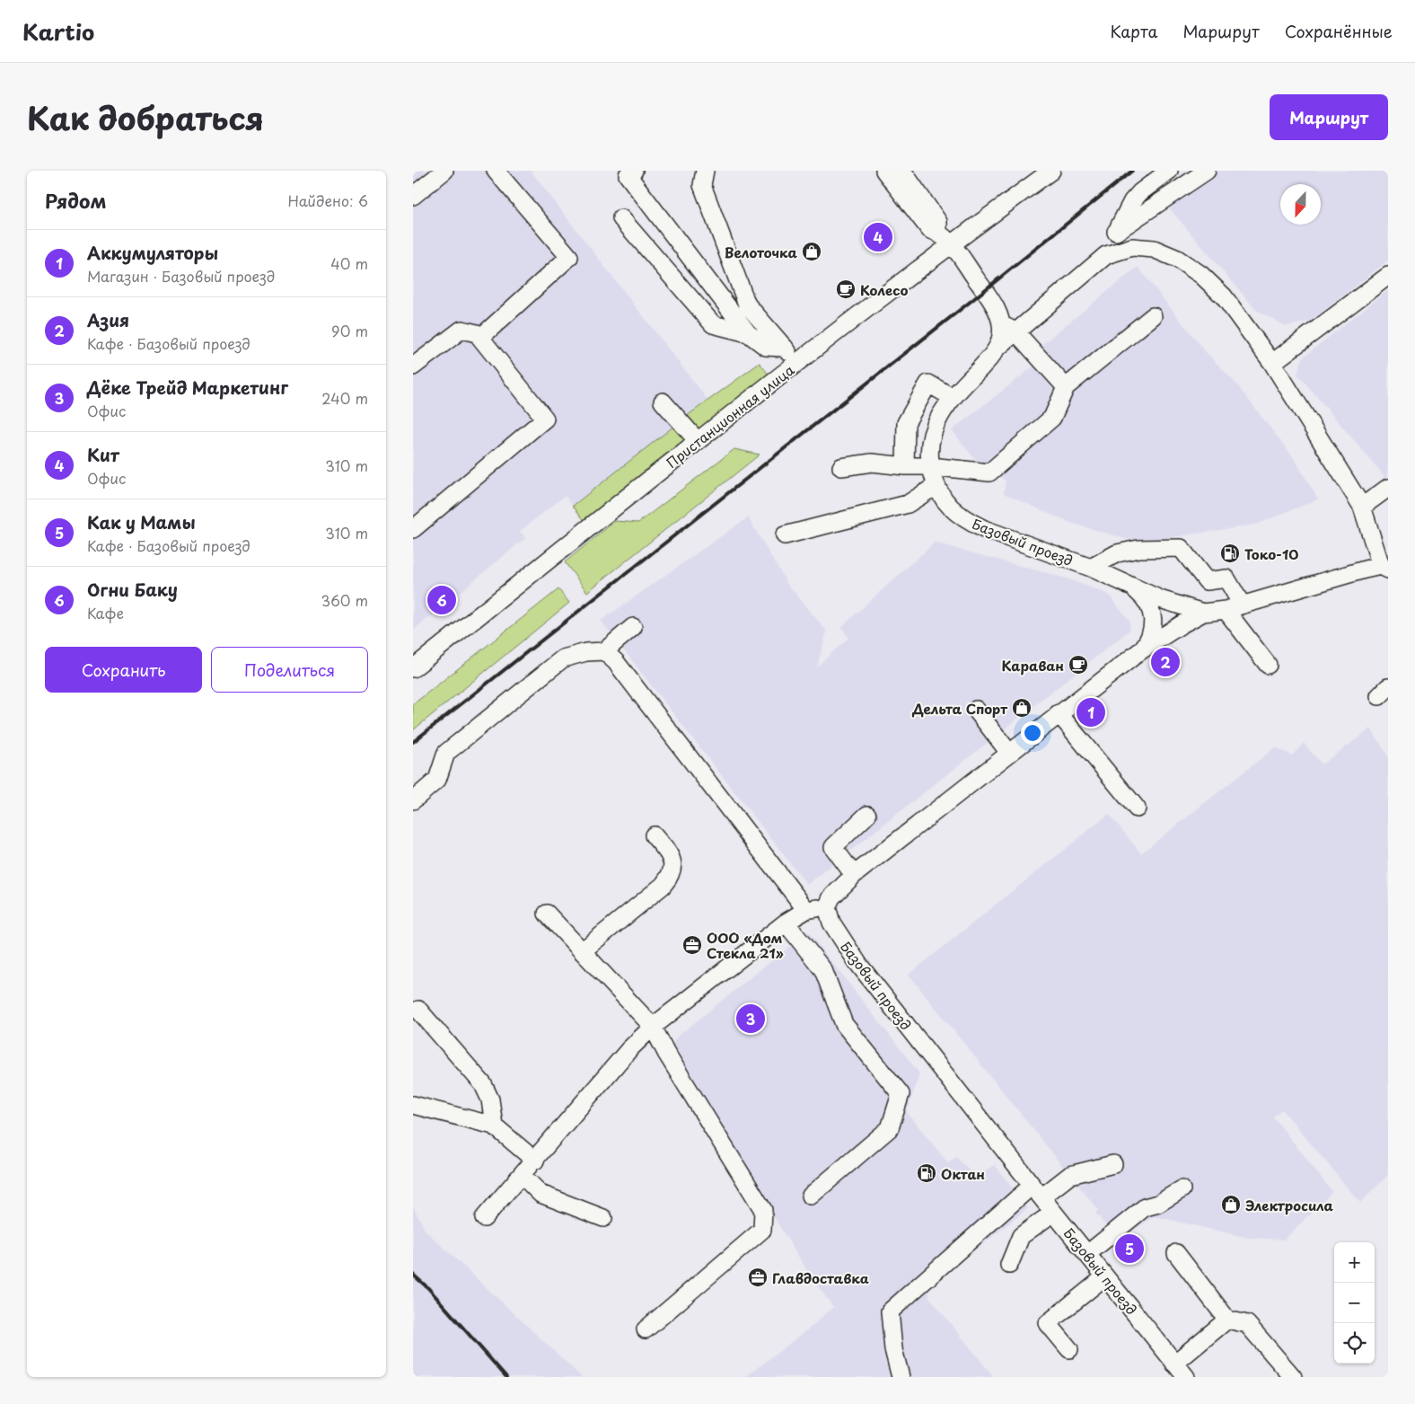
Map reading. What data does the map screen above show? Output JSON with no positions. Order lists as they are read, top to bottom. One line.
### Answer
{"streets":{"street":["Пристанционная улица","Базовый проезд"]},"places":{"shop":["Велоточка","Дельта Спорт","Электросила"],"cafe":["Колесо","Караван"],"fuel station":["Токо-10","Октан"],"office":["ООО «Дом Стекла 21»","Главдоставка"]},"north":"bottom","page":{"header":"Kartio","nav":["Карта","Маршрут","Сохранённые"],"title":"Как добраться","buttons":["Маршрут",["Сохранить","Поделиться"]],"heading":["Рядом","Найдено: 6"],"pins":["4","6","2","1","3","5"],"list":[{"mark":"1","name":"Аккумуляторы","note":"Магазин · Базовый проезд","value":"40 m"},{"mark":"2","name":"Азия","note":"Кафе · Базовый проезд","value":"90 m"},{"mark":"3","name":"Дёке Трейд Маркетинг","note":"Офис","value":"240 m"},{"mark":"4","name":"Кит","note":"Офис","value":"310 m"},{"mark":"5","name":"Как у Мамы","note":"Кафе · Базовый проезд","value":"310 m"},{"mark":"6","name":"Огни Баку","note":"Кафе","value":"360 m"}],"map_buttons":["+","−"]}}
